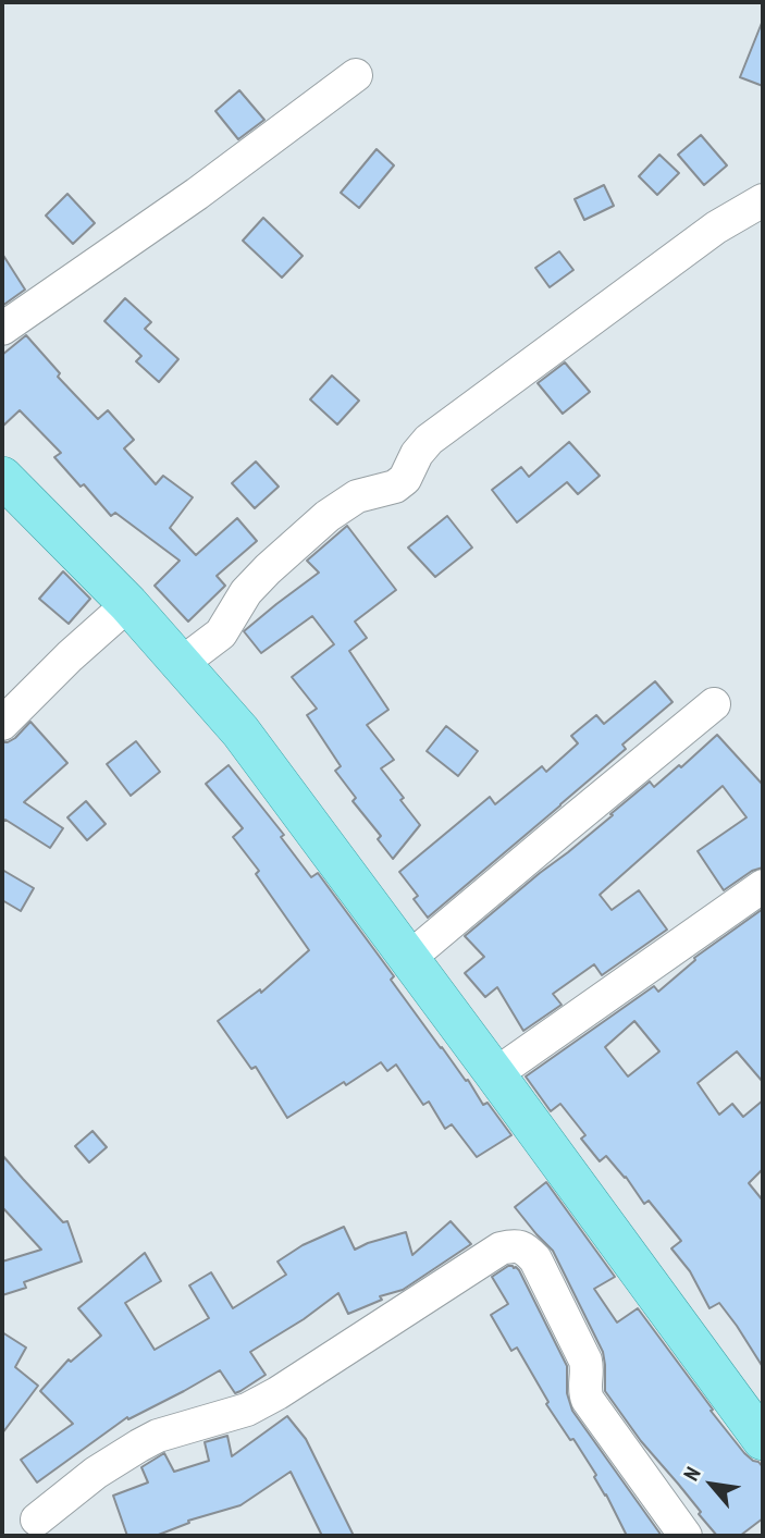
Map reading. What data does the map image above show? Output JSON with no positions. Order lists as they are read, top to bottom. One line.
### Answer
{"north":"top left"}
